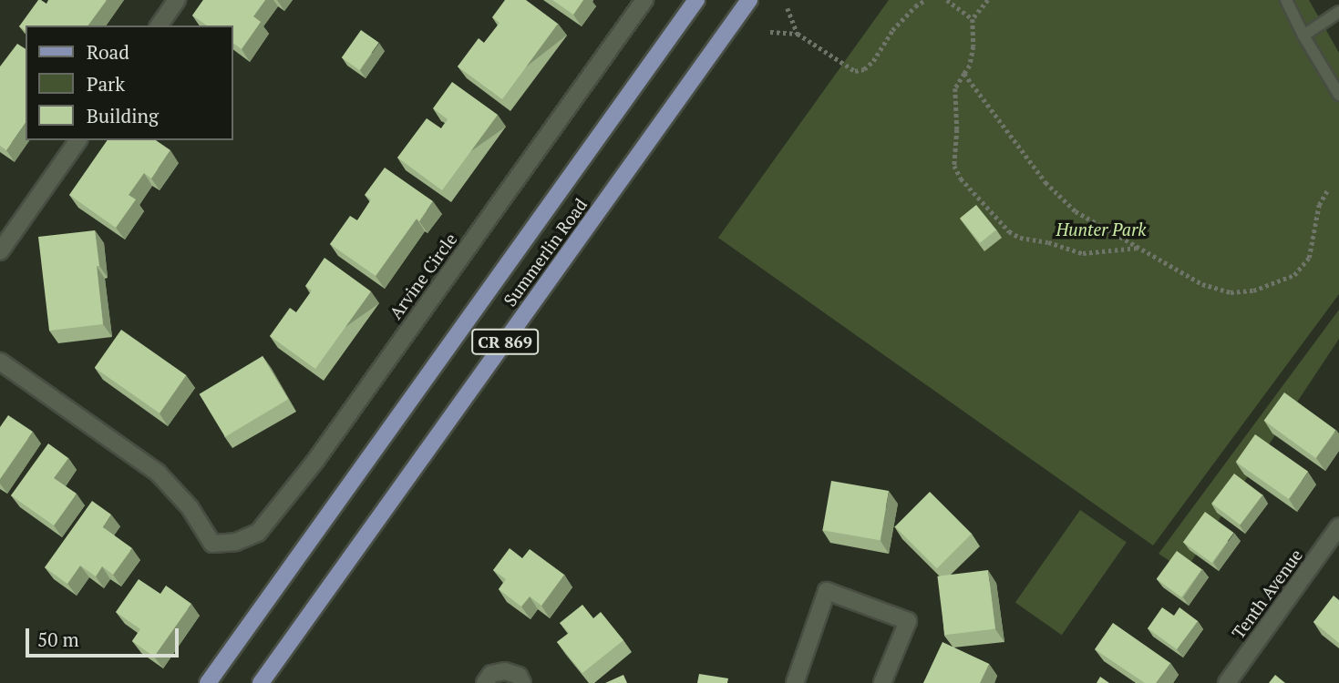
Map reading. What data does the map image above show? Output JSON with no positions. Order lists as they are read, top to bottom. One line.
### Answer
{"streets":{"main road":["Summerlin Road","CR 869"],"street":["Arvine Circle","Tenth Avenue"]},"parks":["Hunter Park"],"legend":["Road","Park","Building"],"scale_bar":"50 m"}
